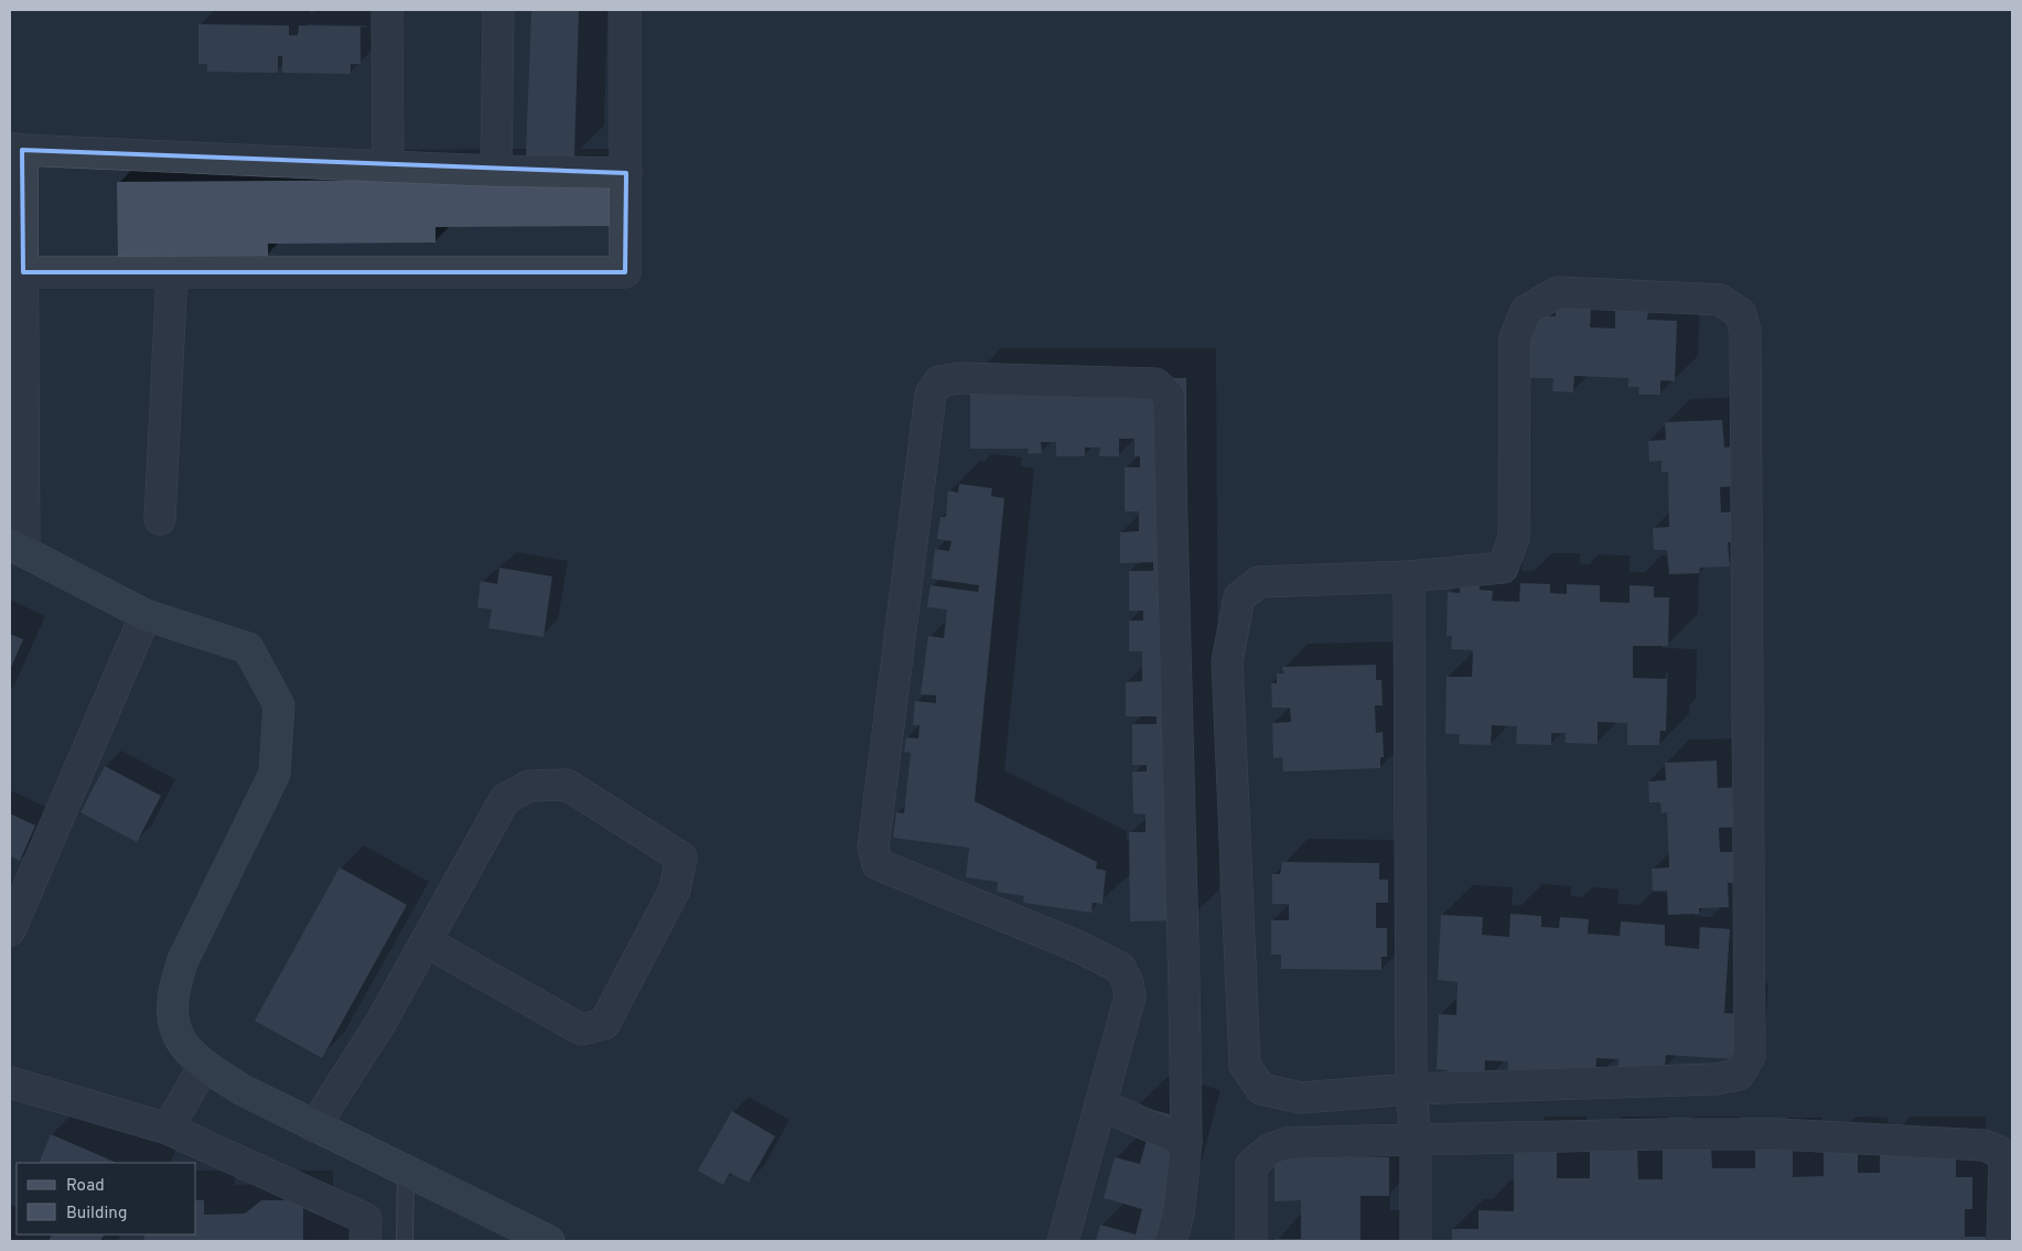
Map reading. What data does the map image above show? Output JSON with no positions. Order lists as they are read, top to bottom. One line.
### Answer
{"legend":["Road","Building"]}
